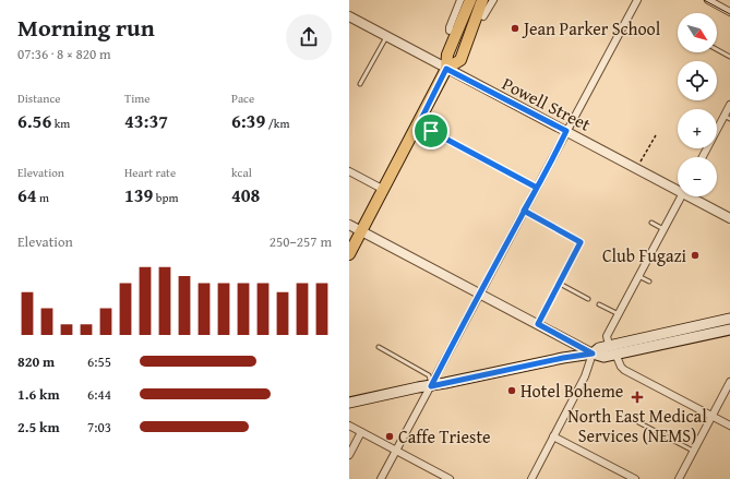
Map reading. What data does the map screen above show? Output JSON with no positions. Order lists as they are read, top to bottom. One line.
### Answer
{"streets":{"street":["Powell Street"]},"places":{"other":["Jean Parker School","Club Fugazi","Hotel Boheme","Caffe Trieste"],"health":["North East Medical Services (NEMS)"]},"north":"bottom right","page":{"heading":["Morning run","07:36 · 8 × 820 m"],"map_buttons":["+","−"],"stats":[["Distance","6.56 km"],["Time","43:37"],["Pace","6:39 /km"],["Elevation","64 m"],["Heart rate","139 bpm"],["kcal","408"]],"chart":["Elevation","250–257 m"],"list":[{"name":"820 m","note":"6:55"},{"name":"1.6 km","note":"6:44"},{"name":"2.5 km","note":"7:03"}]}}
